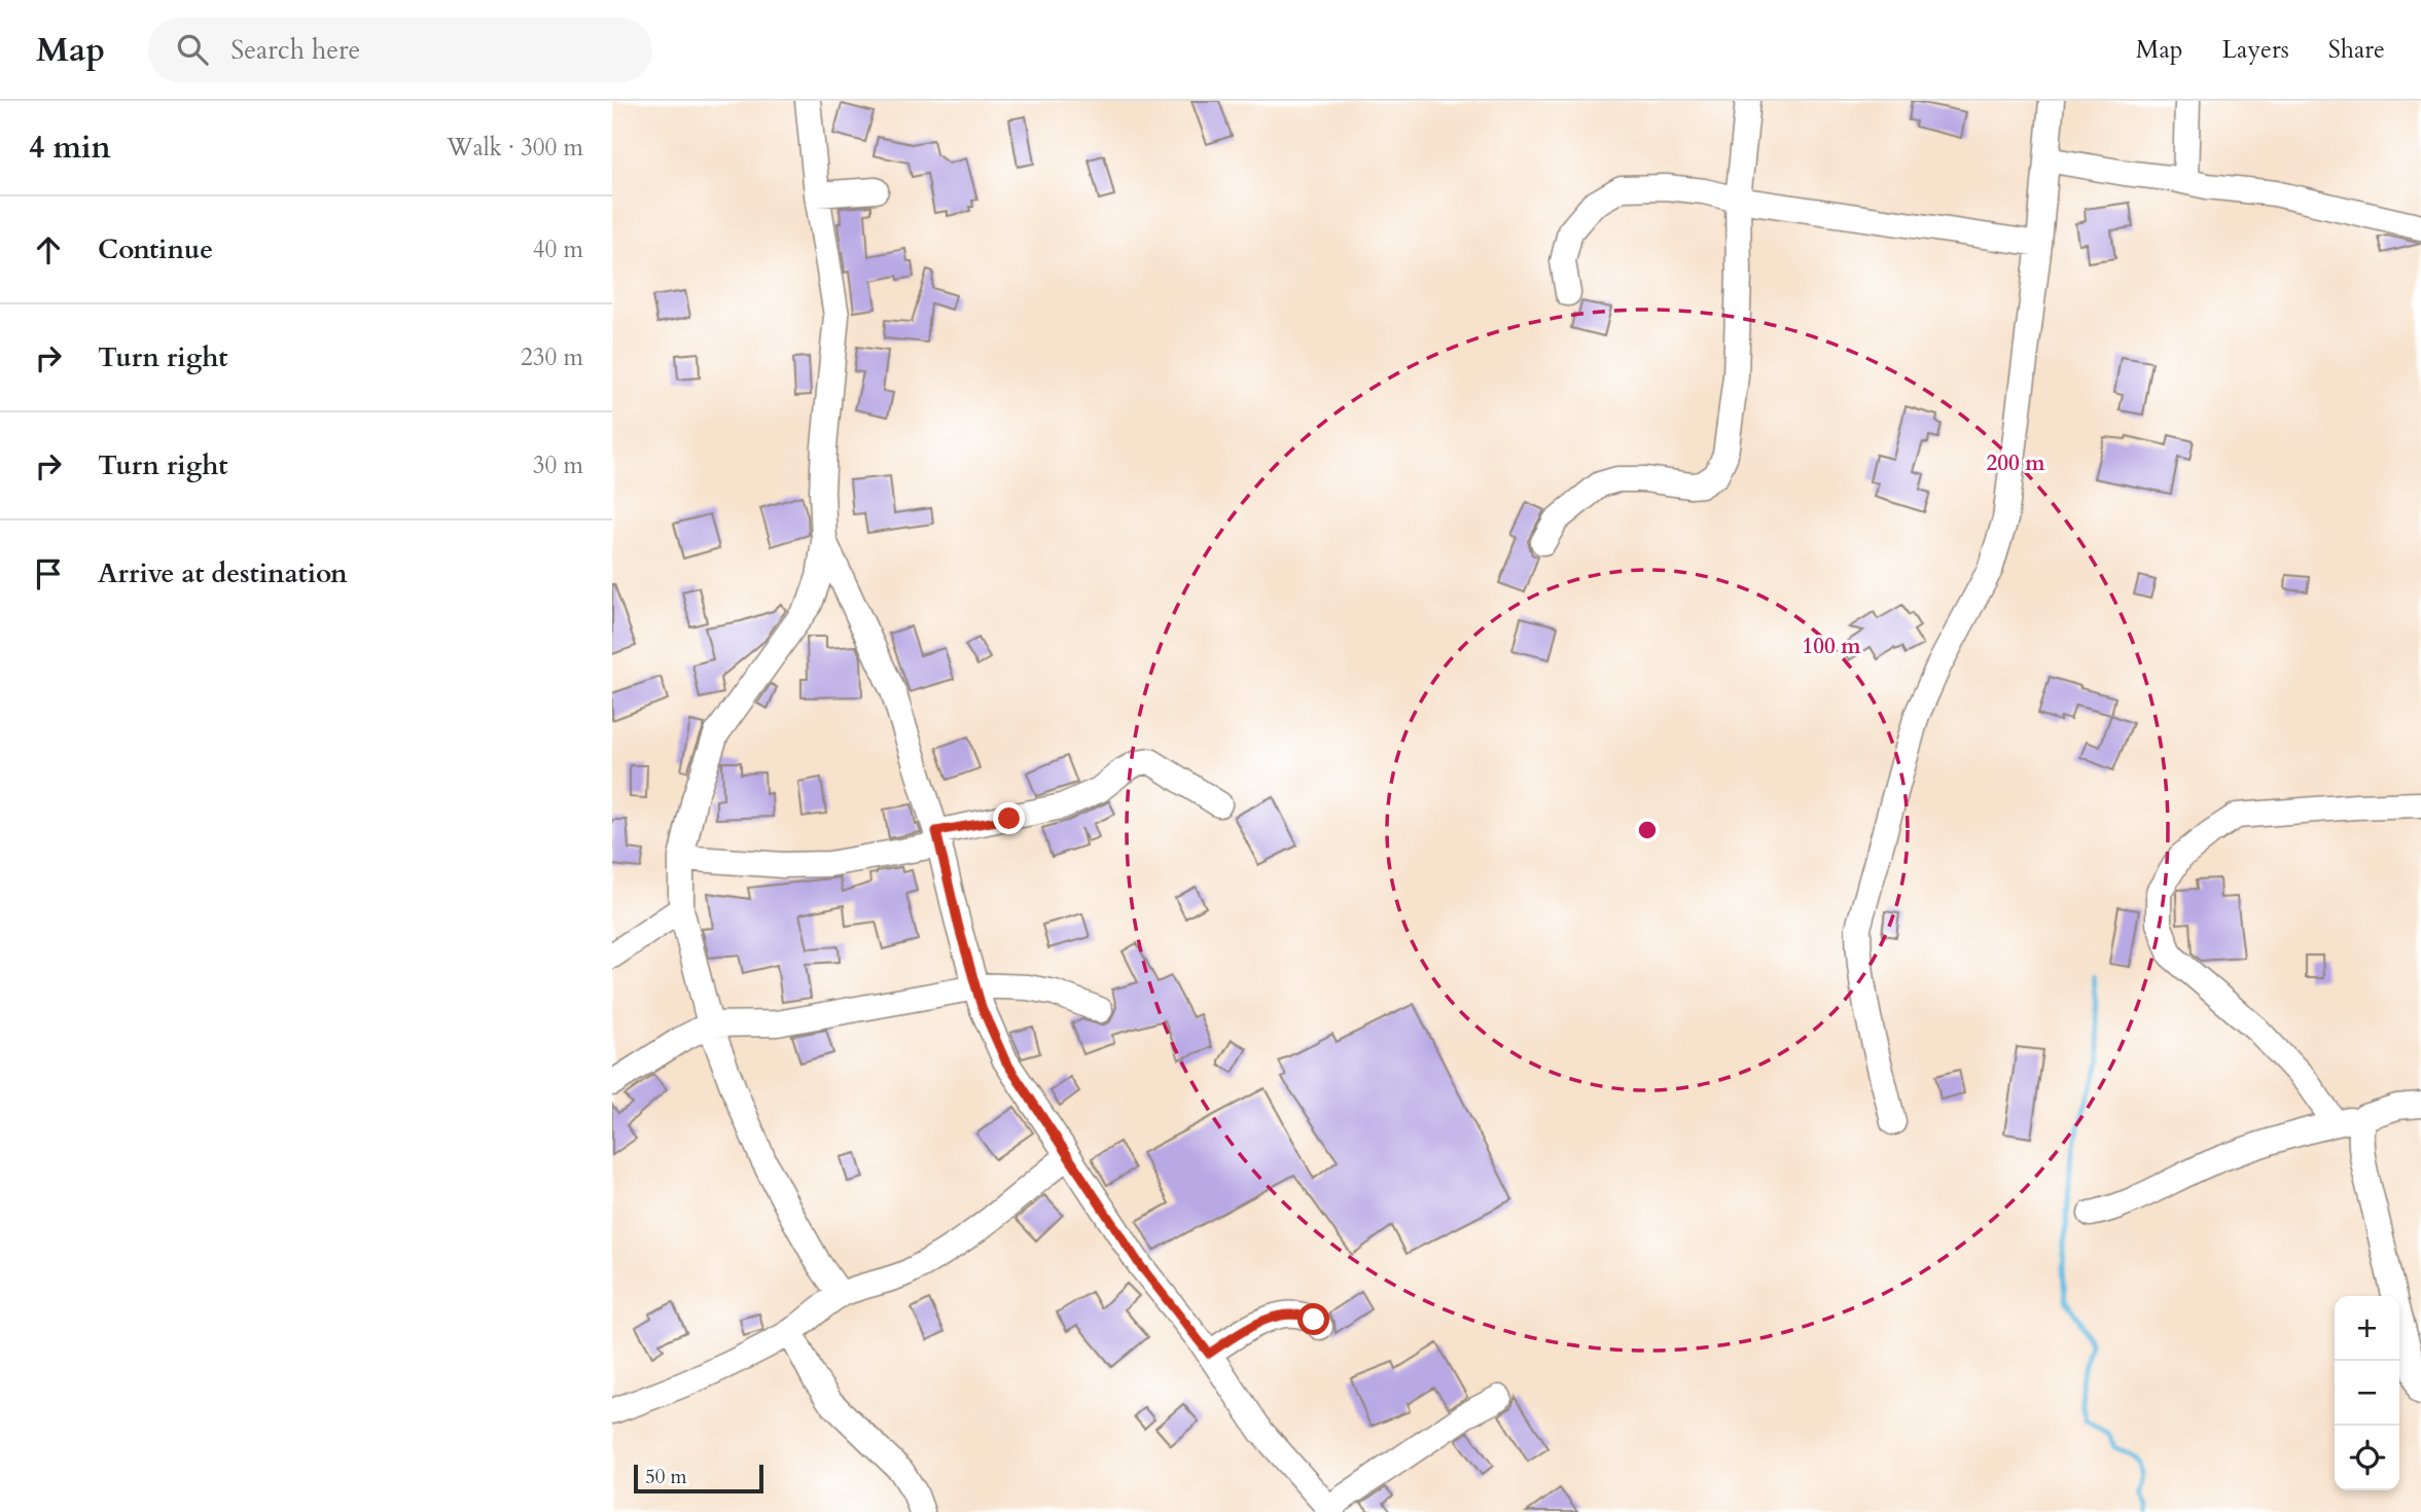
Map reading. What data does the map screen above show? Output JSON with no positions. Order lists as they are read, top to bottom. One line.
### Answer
{"scale_bar":"50 m","page":{"header":"Map","search":"Search here","nav":["Map","Layers","Share"],"heading":["4 min","Walk · 300 m"],"list":[["Continue","40 m"],["Turn right","230 m"],["Turn right","30 m"],"Arrive at destination"],"map_buttons":["+","−"],"scale":"50 m"},"rings":["200 m","100 m"]}
